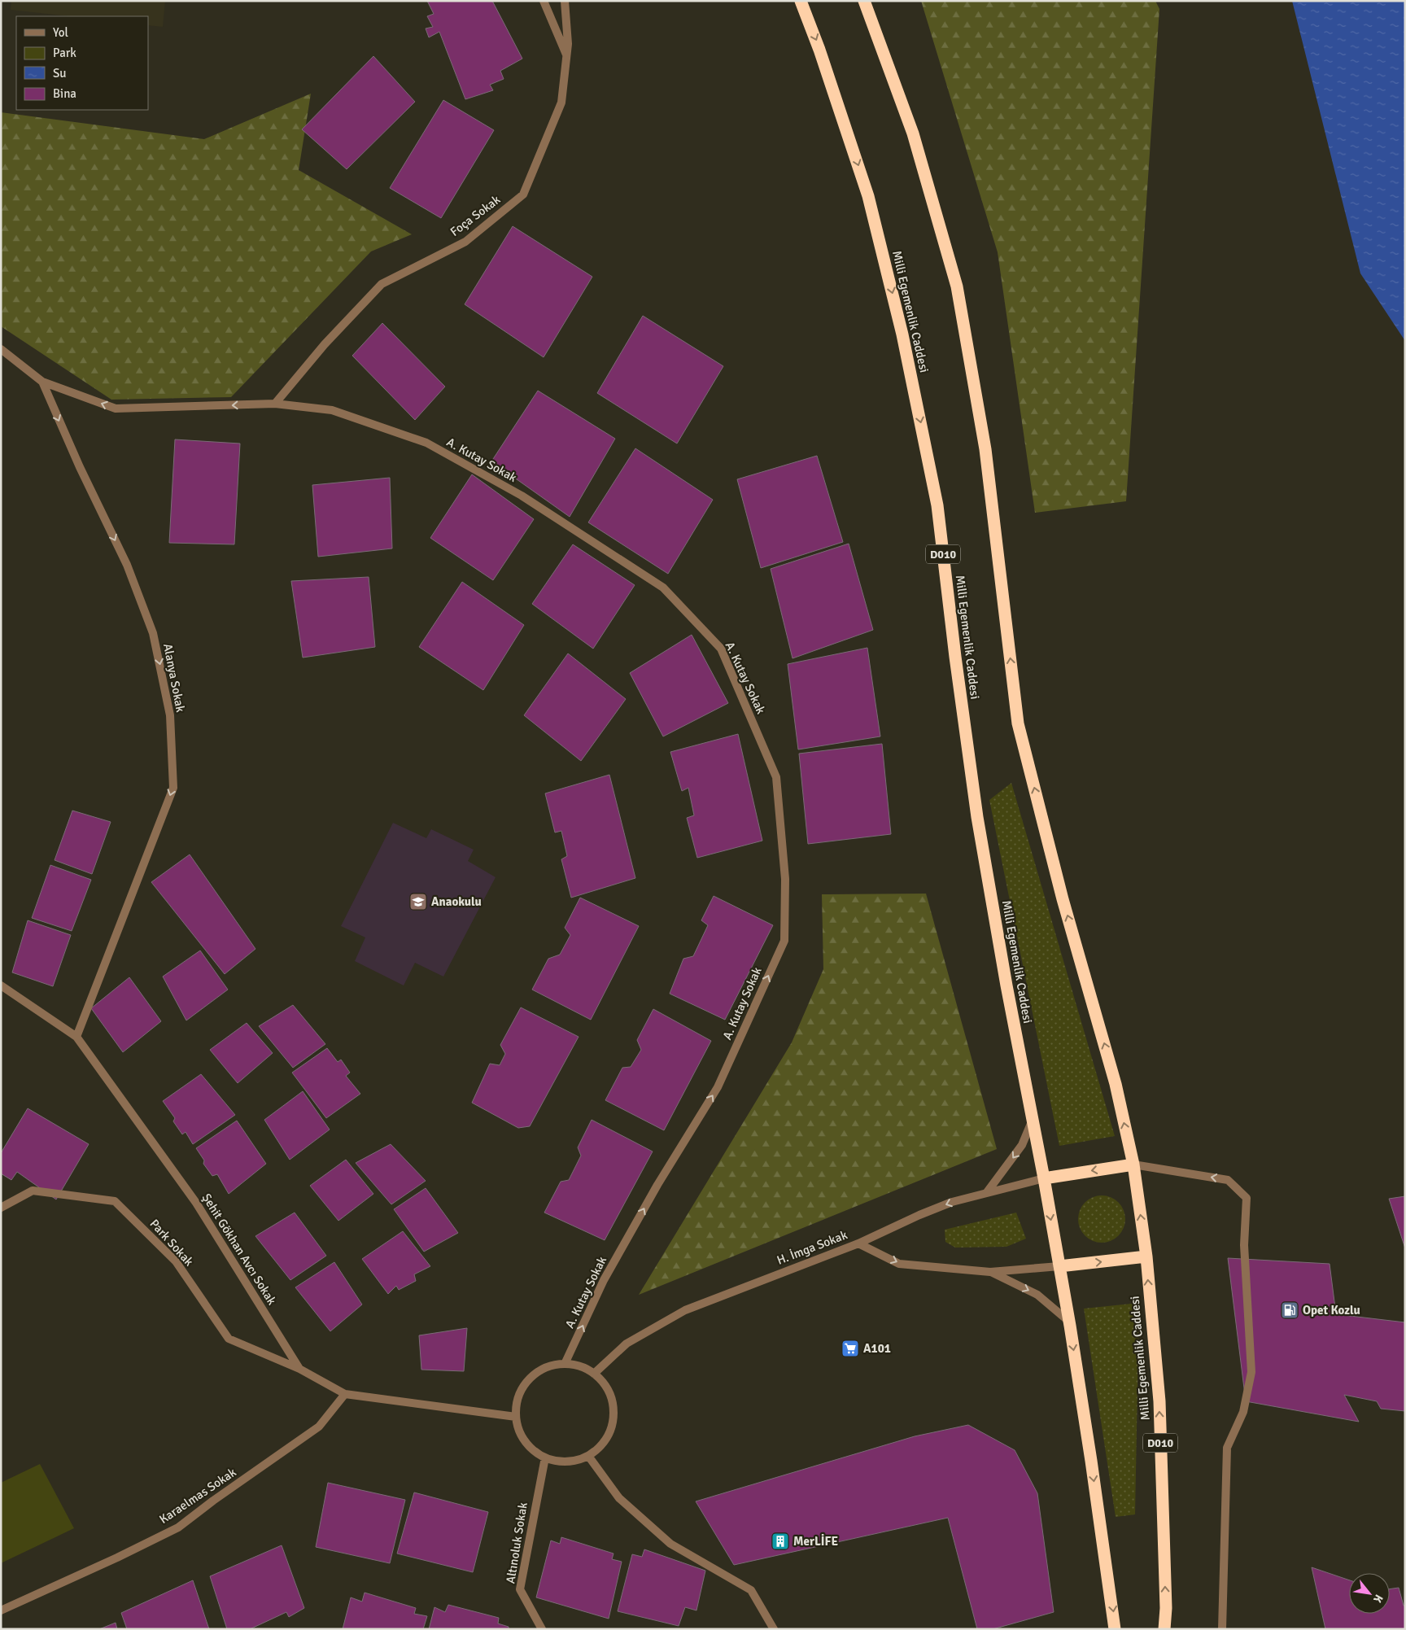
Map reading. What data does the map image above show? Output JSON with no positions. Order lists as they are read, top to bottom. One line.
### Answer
{"streets":{"highway":["Milli Egemenlik Caddesi","D010"],"street":["Foça Sokak","A. Kutay Sokak","Alanya Sokak","Park Sokak","H. İmga Sokak","Şehit Gökhan Avcı Sokak","Karaelmas Sokak","Altınoluk Sokak"]},"crossings":[["Foça Sokak","A. Kutay Sokak"],["Milli Egemenlik Caddesi","D010"],["Milli Egemenlik Caddesi","H. İmga Sokak"],["A. Kutay Sokak","Alanya Sokak"],["A. Kutay Sokak","H. İmga Sokak"],["A. Kutay Sokak","Şehit Gökhan Avcı Sokak"],["A. Kutay Sokak","Altınoluk Sokak"],["Alanya Sokak","Şehit Gökhan Avcı Sokak"],["Park Sokak","Şehit Gökhan Avcı Sokak"],["H. İmga Sokak","Şehit Gökhan Avcı Sokak"],["H. İmga Sokak","Altınoluk Sokak"],["Şehit Gökhan Avcı Sokak","Karaelmas Sokak"],["Şehit Gökhan Avcı Sokak","Altınoluk Sokak"]],"one_way":["Alanya Sokak"],"places":{"school or university":["Anaokulu"],"fuel station":["Opet Kozlu"],"supermarket":["A101"],"building":["MerLİFE"]},"legend":["Yol","Park","Su","Bina"],"north":"bottom right"}
